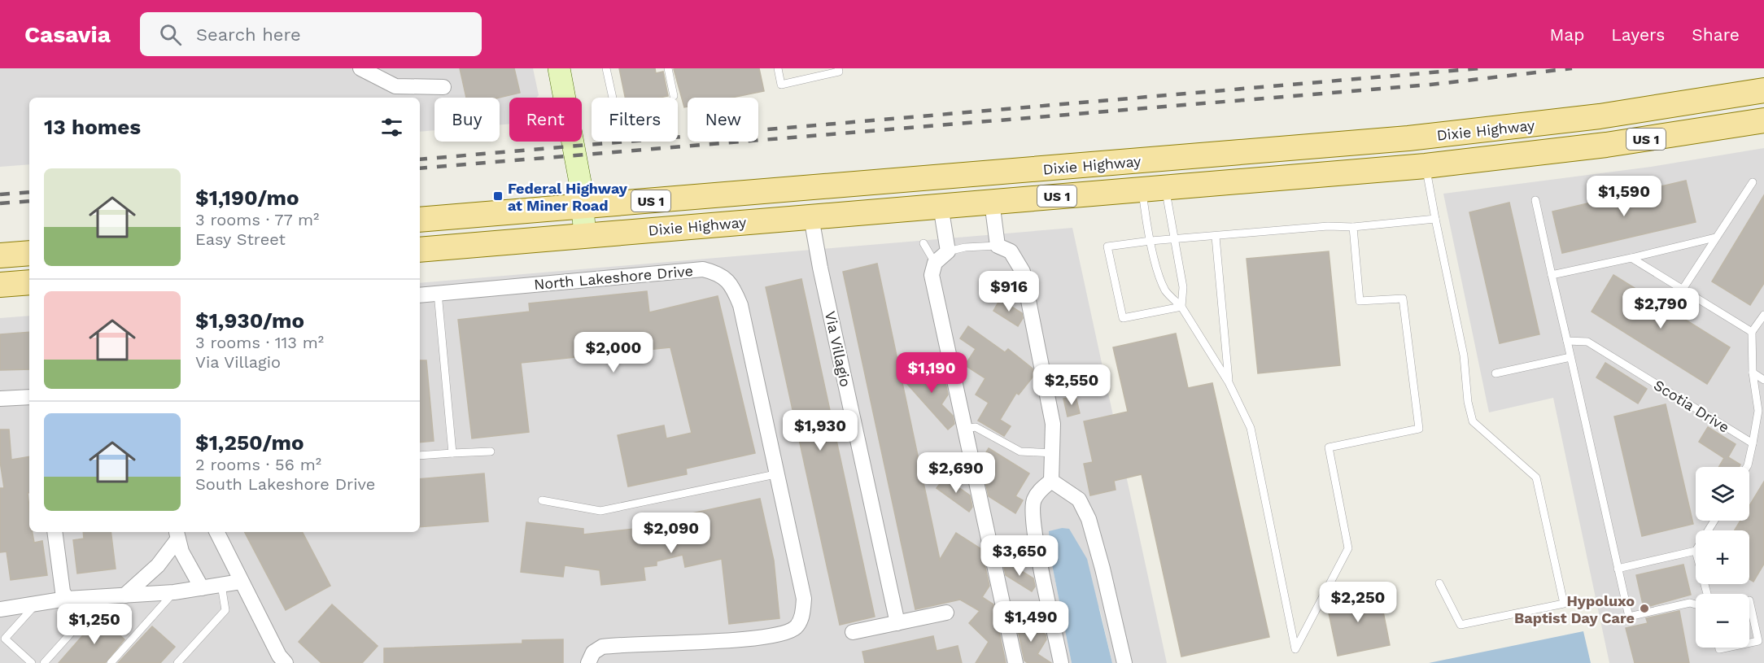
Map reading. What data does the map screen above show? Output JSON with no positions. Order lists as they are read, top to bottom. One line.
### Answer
{"streets":{"main road":["Dixie Highway","US 1"],"street":["North Lakeshore Drive","Via Villagio"],"lane":["Scotia Drive"]},"crossings":[["Dixie Highway","Via Villagio"]],"places":{"transit":["Federal Highway at Miner Road"],"other":["Hypoluxo Baptist Day Care"]},"page":{"header":"Casavia","search":"Search here","nav":["Map","Layers","Share"],"chip":["Buy","Rent","Filters","New"],"heading":"13 homes","list":[{"name":"$1,190/mo","note":"3 rooms · 77 m² · Easy Street"},{"name":"$1,930/mo","note":"3 rooms · 113 m² · Via Villagio"},{"name":"$1,250/mo","note":"2 rooms · 56 m² · South Lakeshore Drive"}],"price":["$1,590","$916","$2,790","$2,000","$1,190","$2,550","$1,930","$2,690","$2,090","$3,650","$2,250","$1,490","$1,250"],"map_buttons":["+","−"]}}
